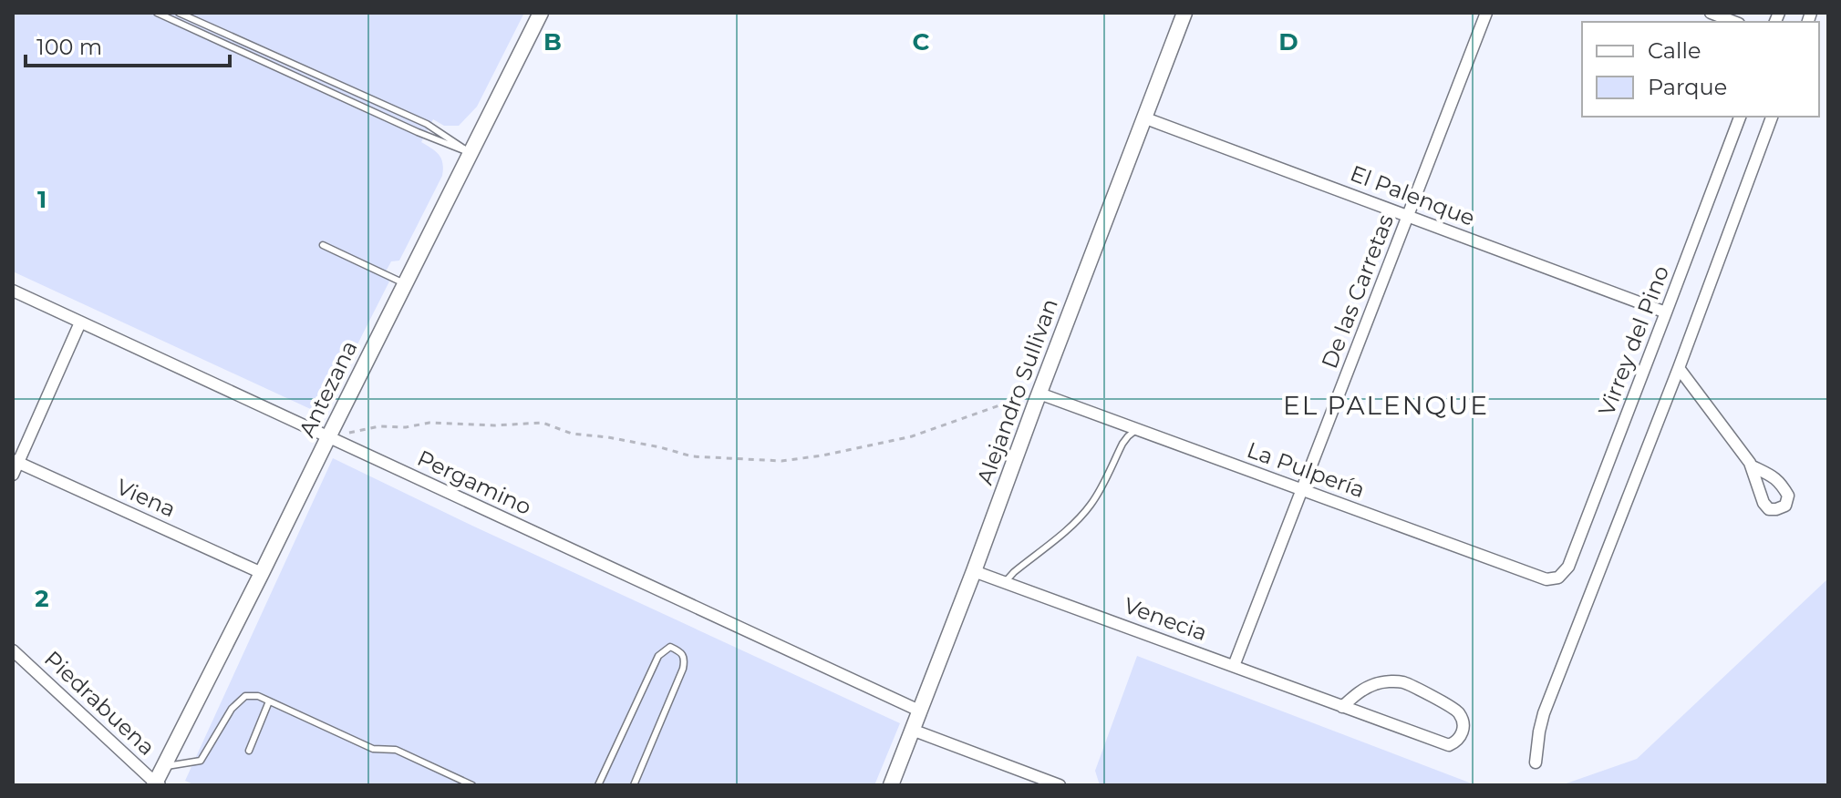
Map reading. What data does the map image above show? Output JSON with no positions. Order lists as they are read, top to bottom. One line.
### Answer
{"streets":{"street":["El Palenque","De las Carretas","Virrey del Pino","Antezana","Alejandro Sullivan","La Pulpería","Pergamino","Viena","Venecia","Piedrabuena"]},"crossings":[["El Palenque","De las Carretas"],["El Palenque","Virrey del Pino"],["El Palenque","Alejandro Sullivan"],["De las Carretas","La Pulpería"],["De las Carretas","Venecia"],["Virrey del Pino","La Pulpería"],["Antezana","Pergamino"],["Antezana","Viena"],["Antezana","Piedrabuena"],["Alejandro Sullivan","La Pulpería"],["Alejandro Sullivan","Pergamino"],["Alejandro Sullivan","Venecia"]],"districts":["EL PALENQUE"],"legend":["Calle","Parque"],"scale_bar":"100 m","grid":{"columns":["B","C","D"],"rows":["1","2"]}}
